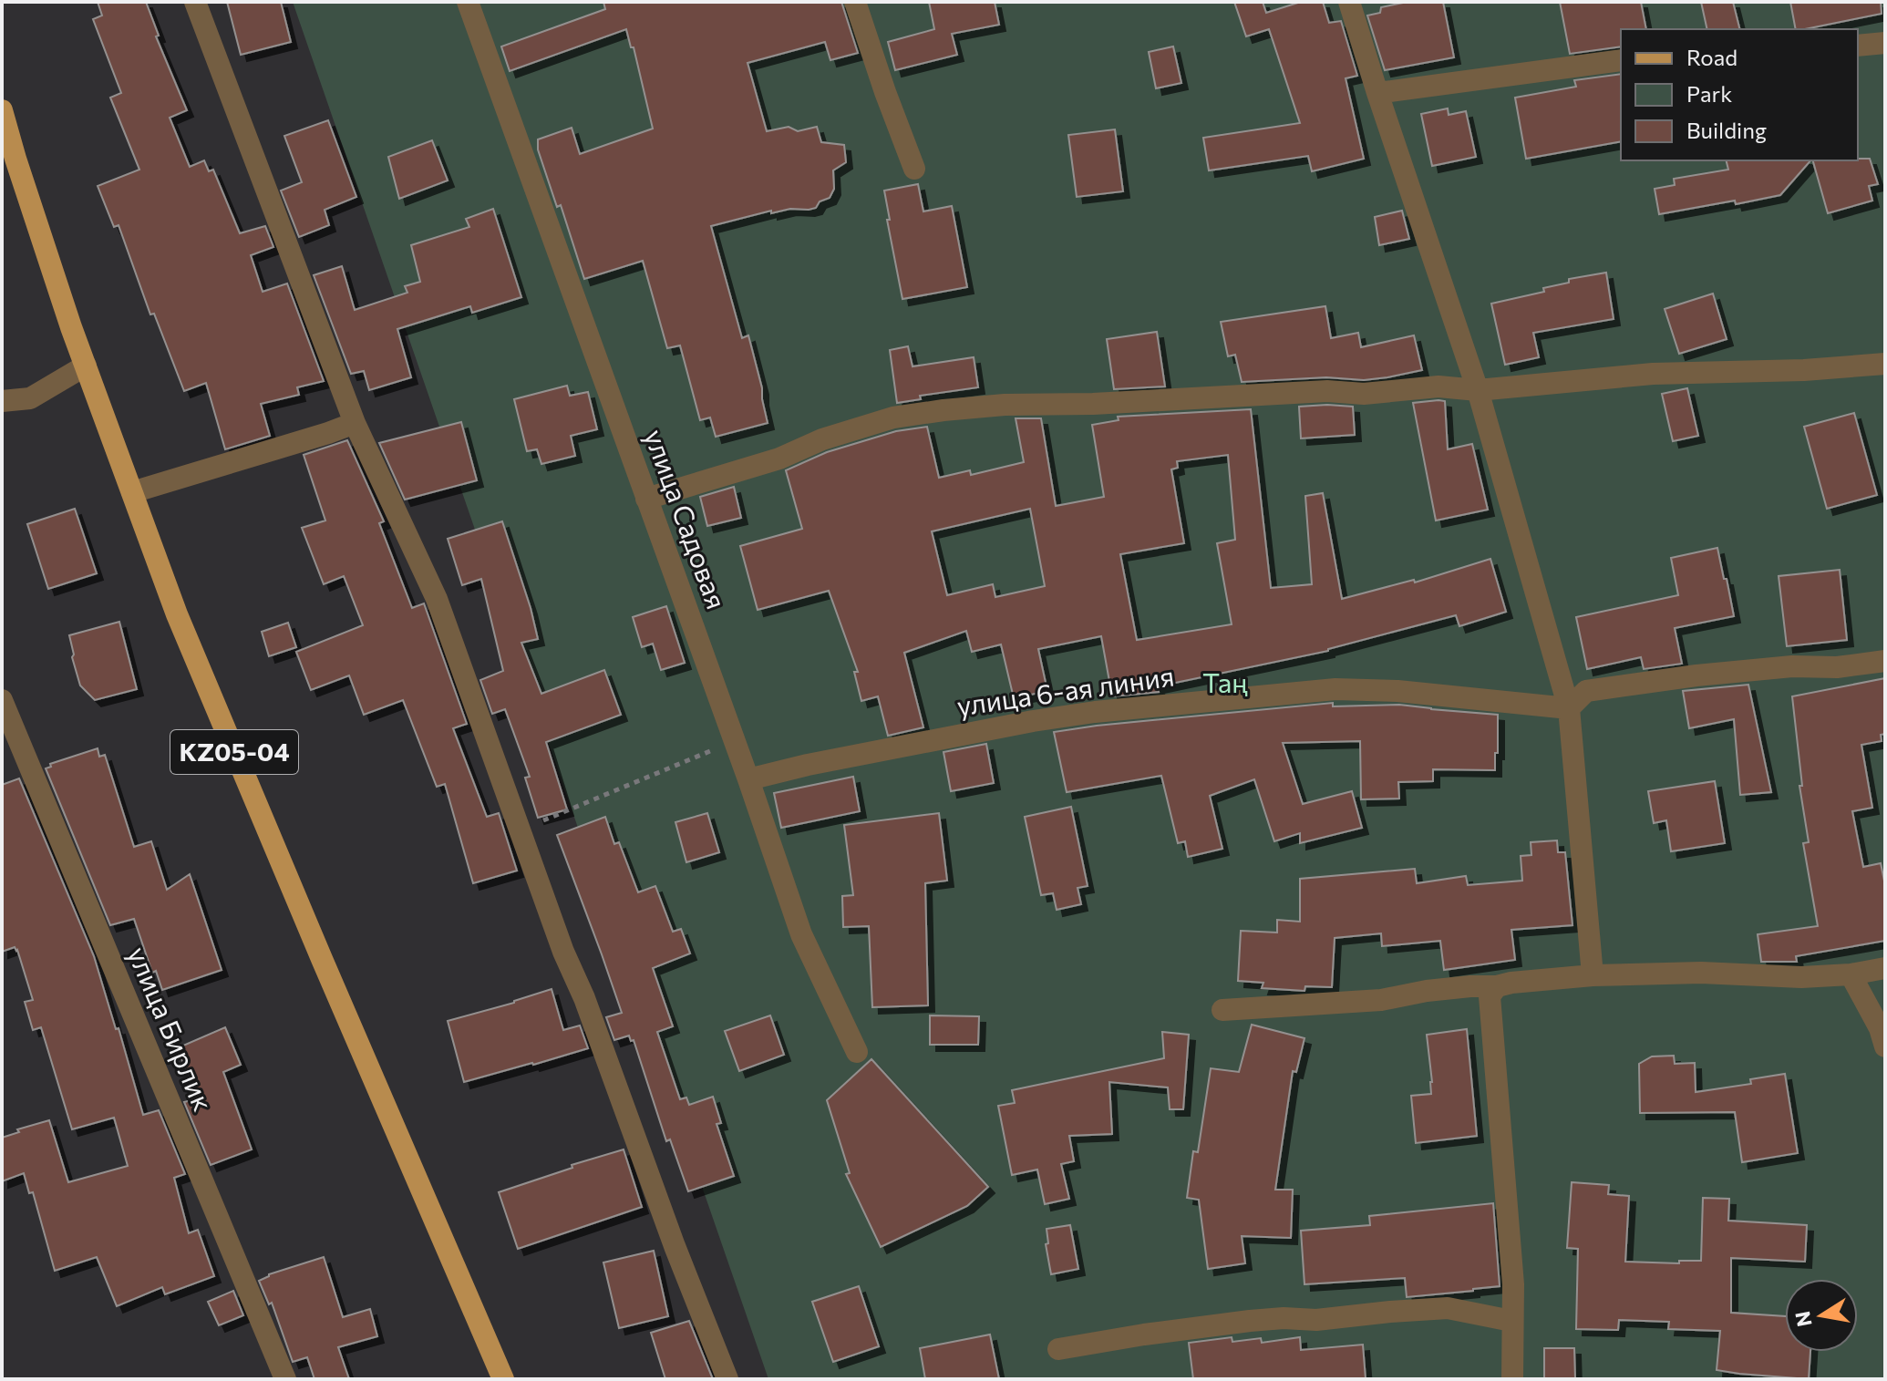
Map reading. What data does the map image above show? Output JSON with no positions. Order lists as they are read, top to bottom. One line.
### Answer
{"streets":{"main road":["KZ05-04"],"street":["улица Садовая","улица 6-ая линия","улица Бирлик"]},"crossings":[["улица Садовая","улица 6-ая линия"]],"parks":["Таң"],"legend":["Road","Park","Building"],"north":"left"}
